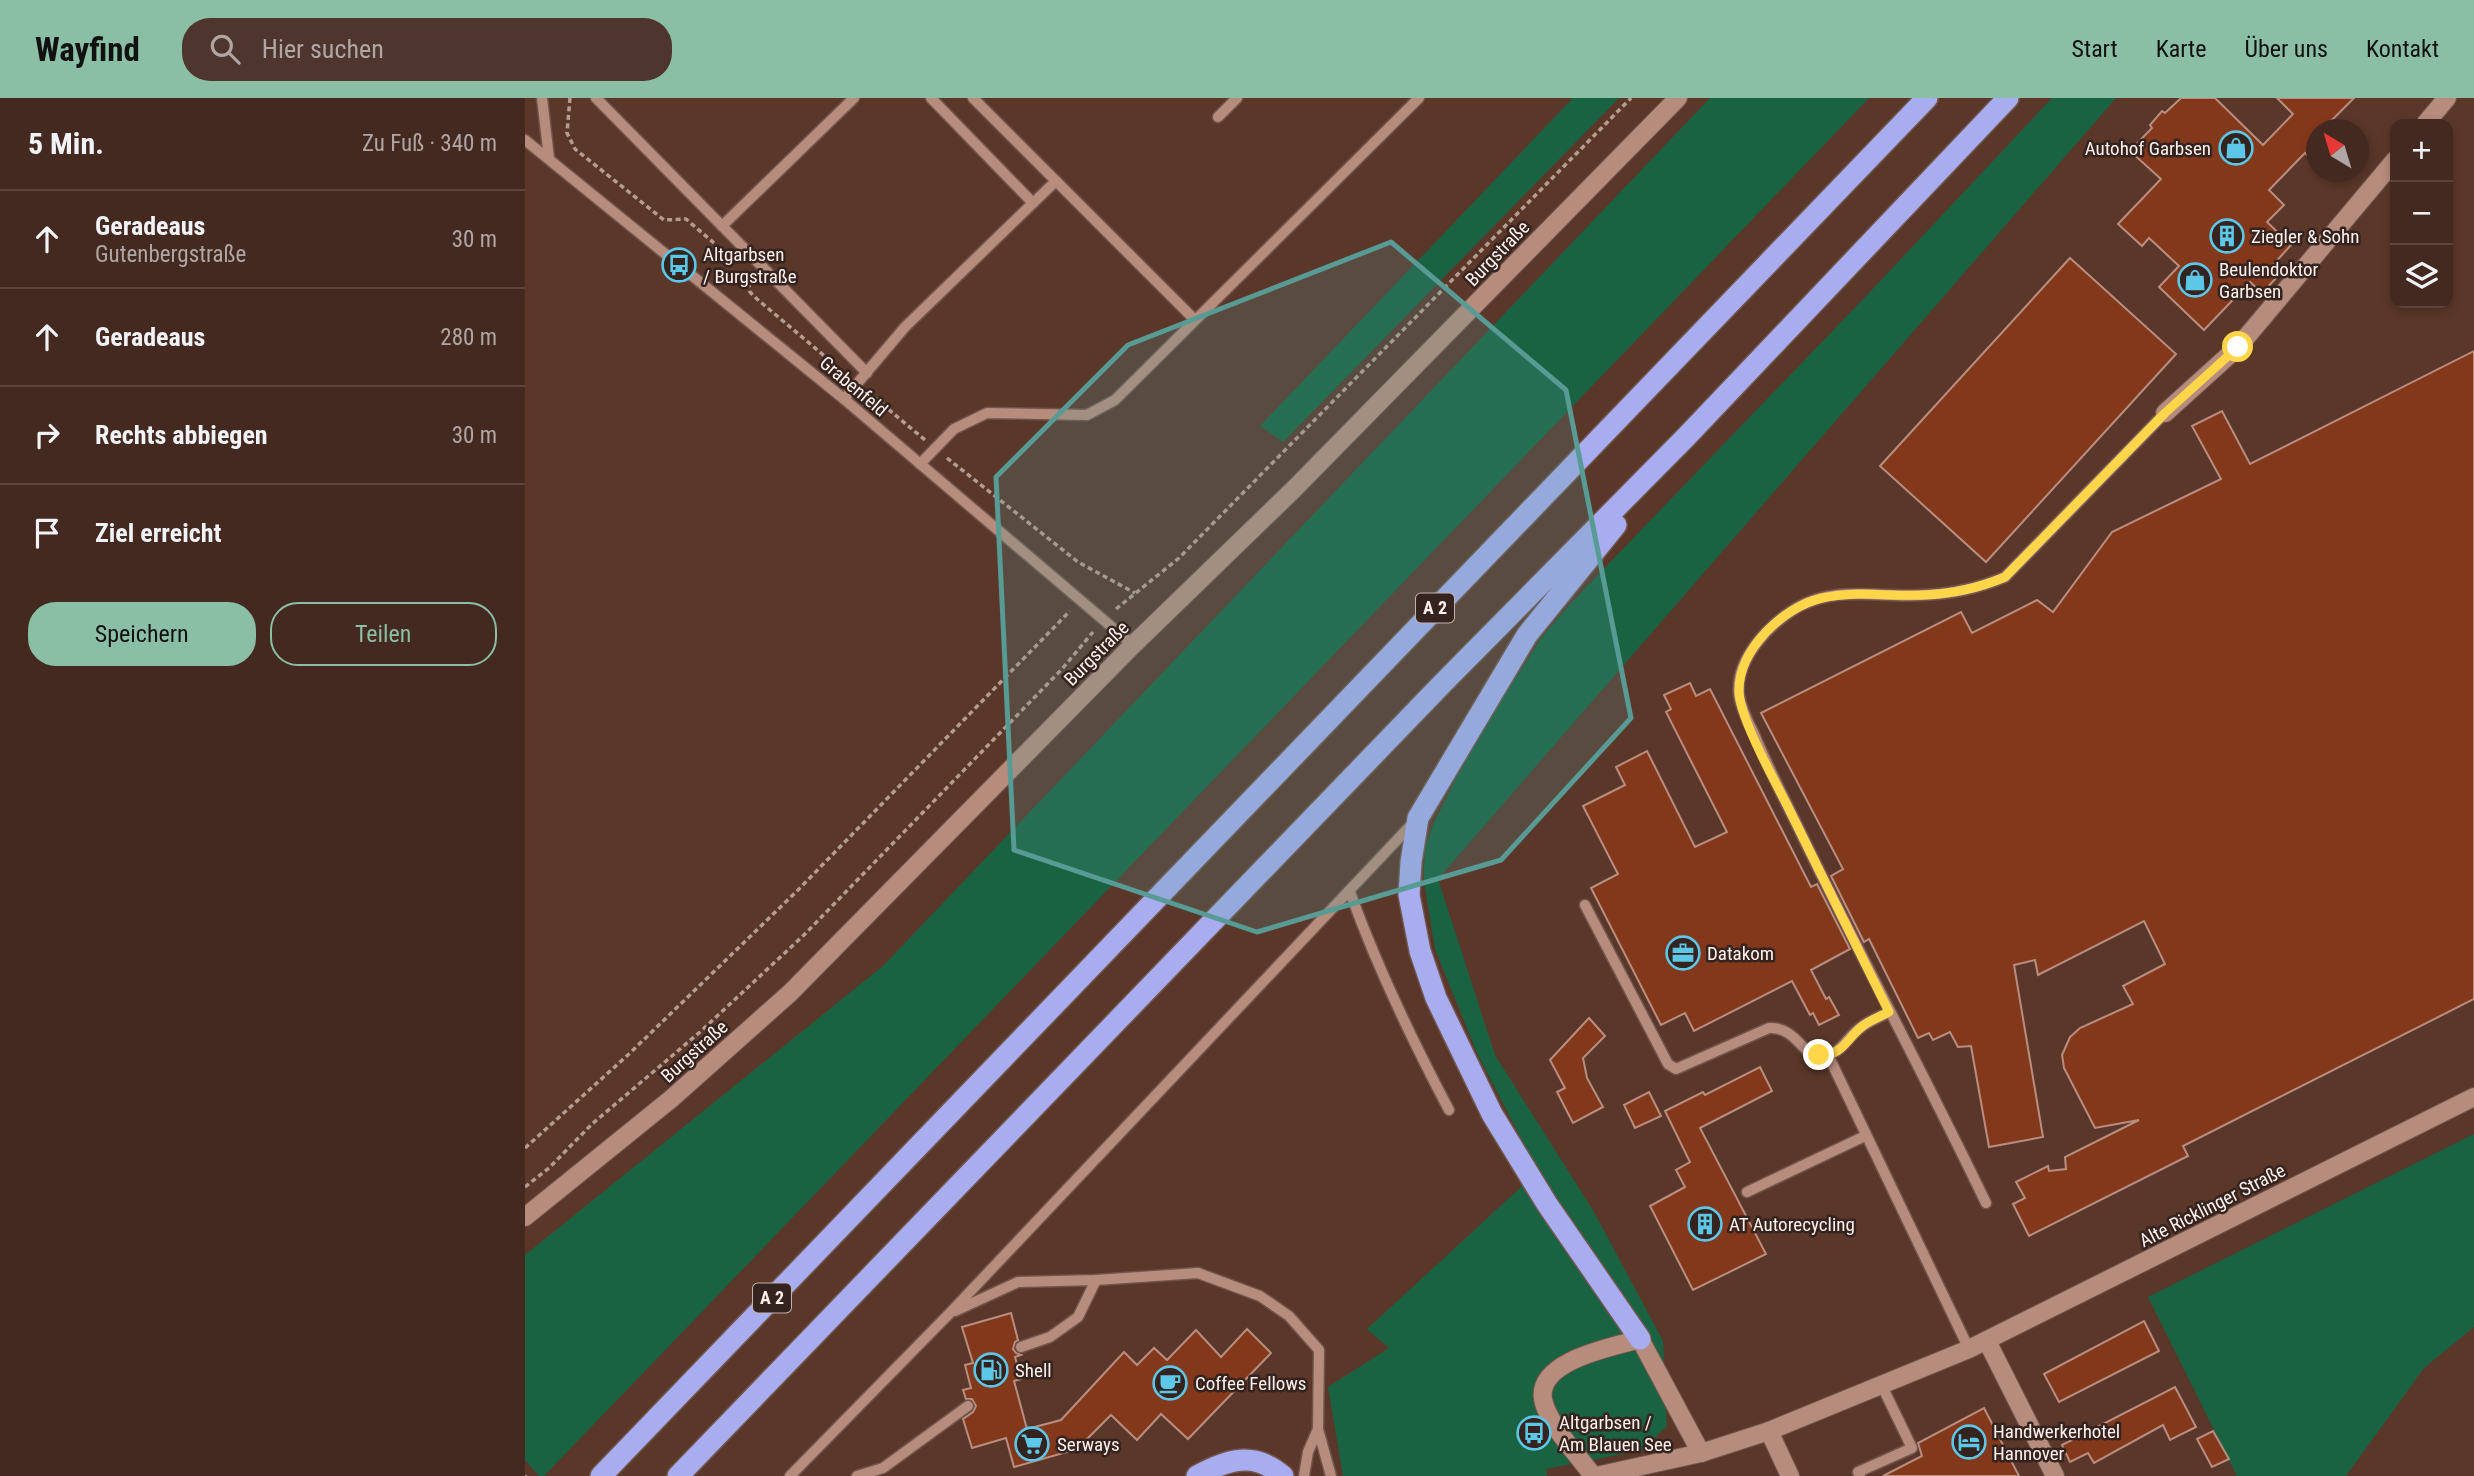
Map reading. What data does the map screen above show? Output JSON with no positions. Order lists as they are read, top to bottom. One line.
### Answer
{"streets":{"highway":["A 2"],"street":["Burgstraße","Alte Ricklinger Straße"],"lane":["Grabenfeld"]},"crossings":[["Burgstraße","Grabenfeld"]],"places":{"shop":["Autohof Garbsen","Beulendoktor Garbsen"],"building":["Ziegler & Sohn","AT Autorecycling"],"bus stop":["Altgarbsen / Burgstraße","Altgarbsen / Am Blauen See"],"office":["Datakom"],"fuel station":["Shell"],"cafe":["Coffee Fellows"],"hotel":["Handwerkerhotel Hannover"],"supermarket":["Serways"]},"north":"top left","page":{"header":"Wayfind","search":"Hier suchen","nav":["Start","Karte","Über uns","Kontakt"],"heading":["5 Min.","Zu Fuß · 340 m"],"map_buttons":["+","−"],"list":[["Geradeaus","Gutenbergstraße","30 m"],["Geradeaus","280 m"],["Rechts abbiegen","30 m"],"Ziel erreicht"],"buttons":["Speichern","Teilen"]}}
